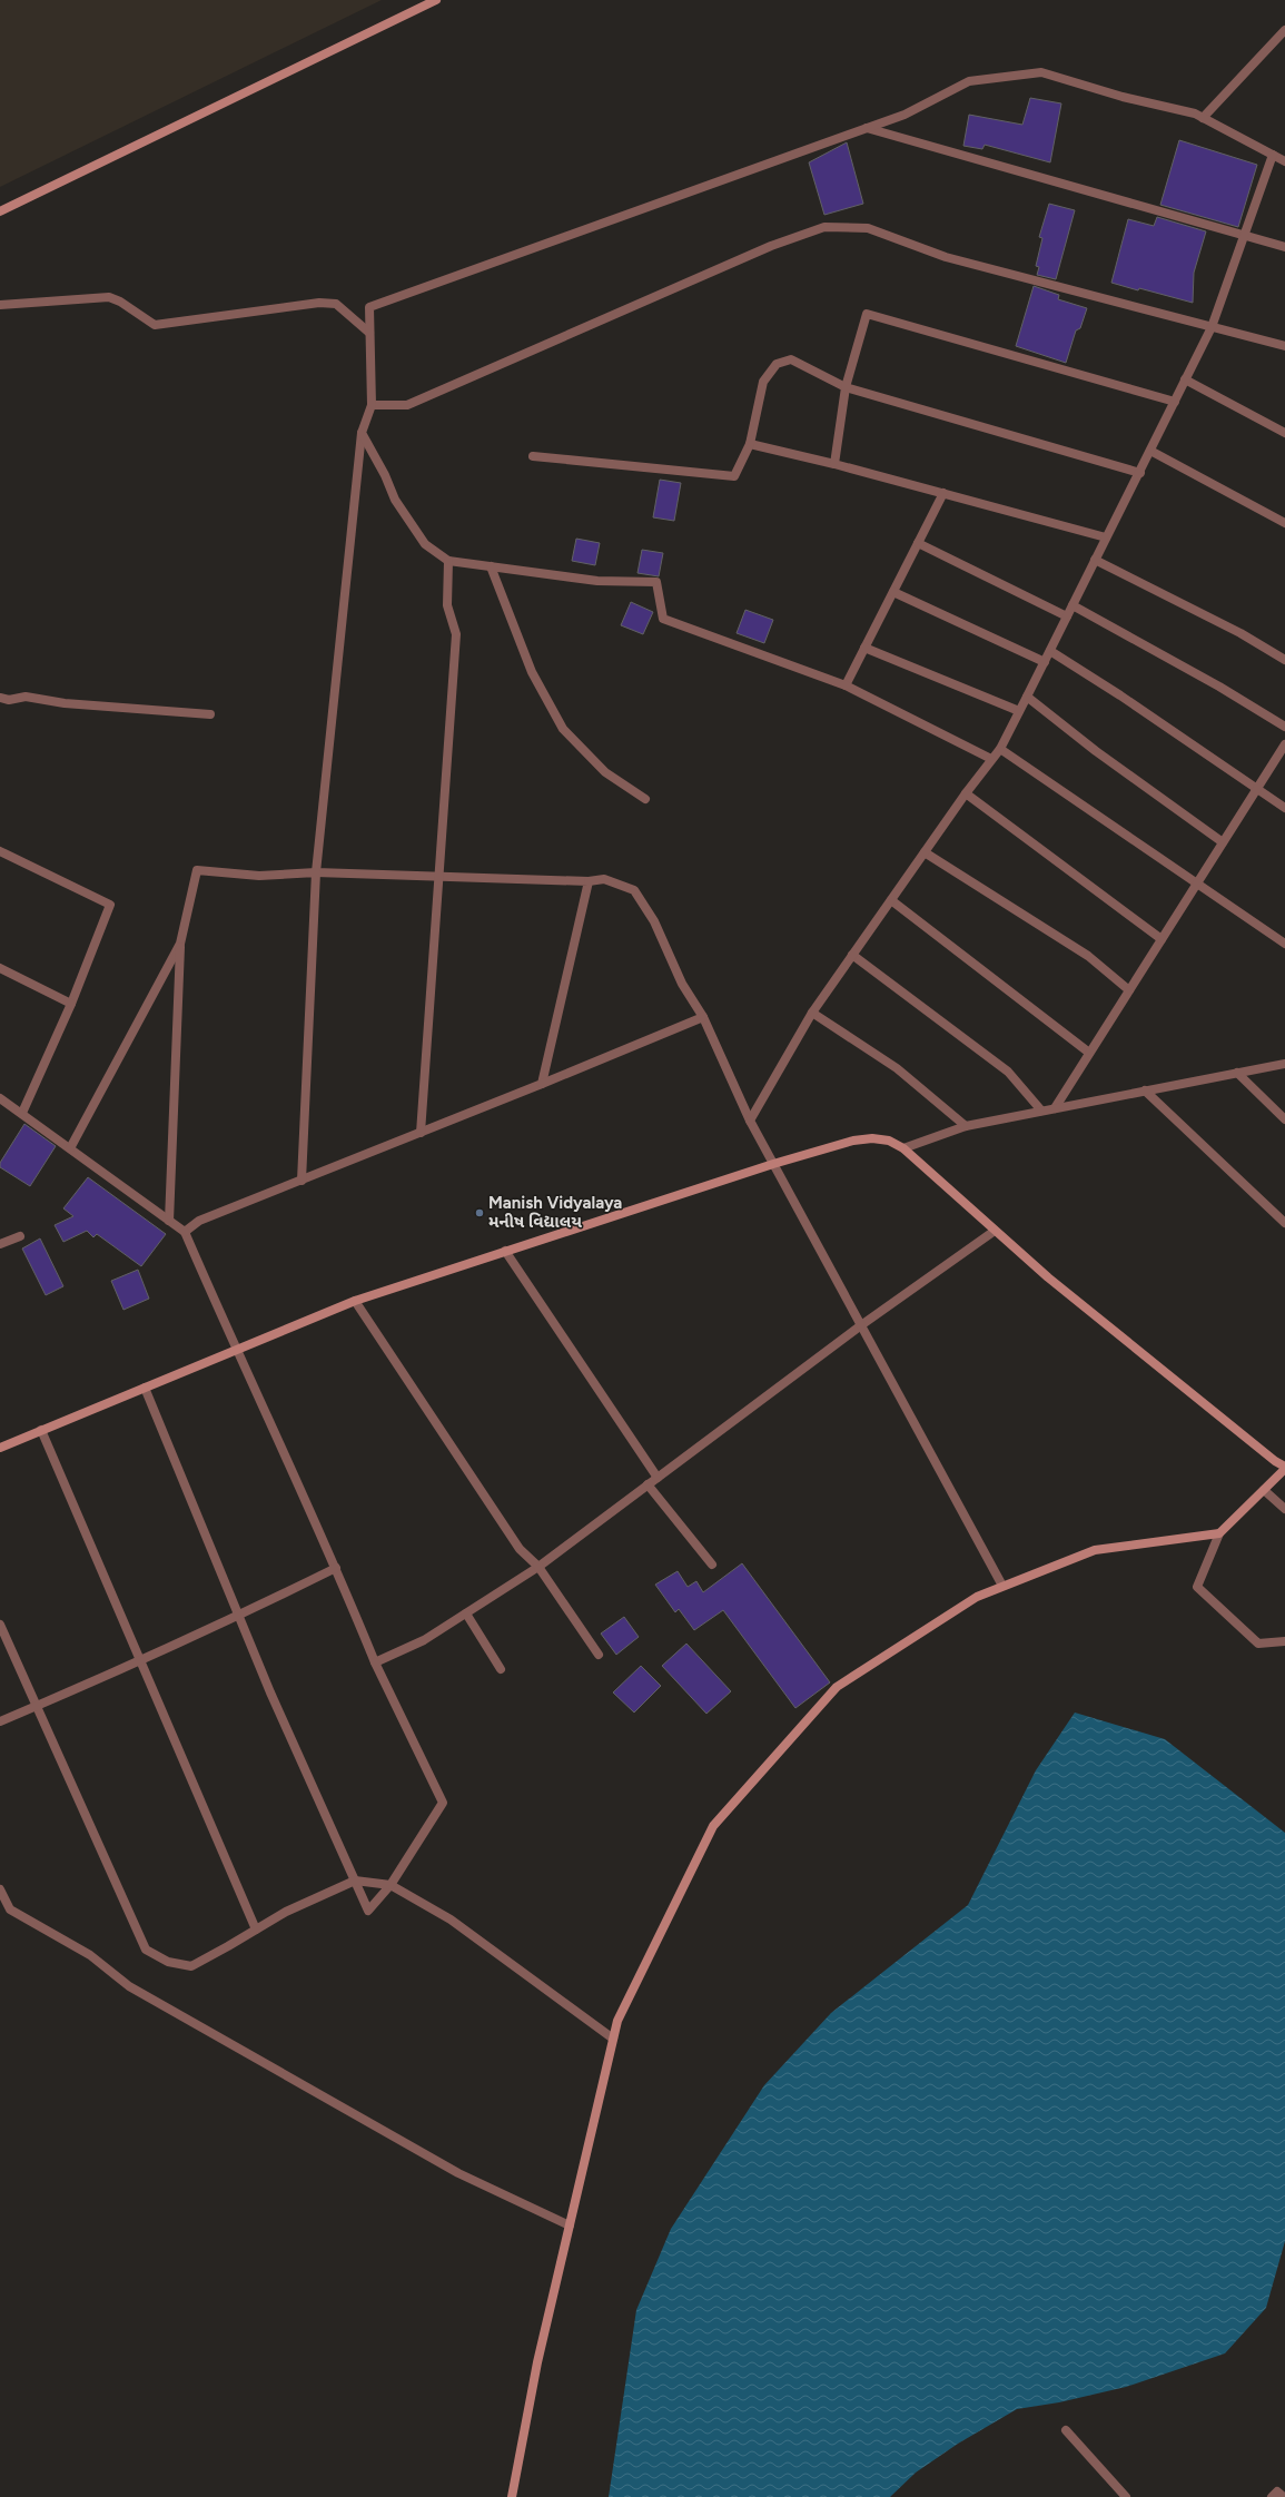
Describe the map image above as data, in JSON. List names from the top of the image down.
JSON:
{
  "places": ["Manish Vidyalaya મનીષ વિદ્યાલય"]
}
